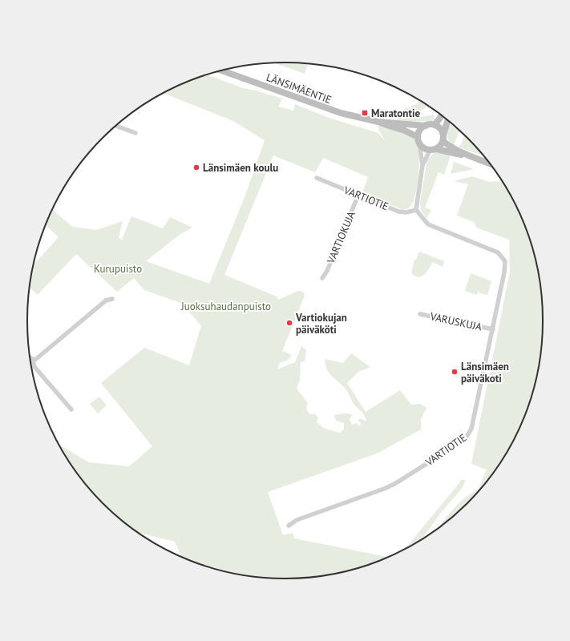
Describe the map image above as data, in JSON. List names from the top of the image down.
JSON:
{
  "streets": {
    "main road": ["LÄNSIMÄENTIE"],
    "street": ["VARTIOTIE", "VARTIOKUJA", "VARUSKUJA"]
  },
  "crossings": [
    ["VARTIOTIE", "VARTIOKUJA"],
    ["VARTIOTIE", "VARUSKUJA"]
  ],
  "parks": ["Kurupuisto", "Juoksuhaudanpuisto"],
  "places": {
    "transit": ["Maratontie"],
    "other": ["Länsimäen koulu", "Vartiokujan päiväköti", "Länsimäen päiväkoti"]
  }
}
